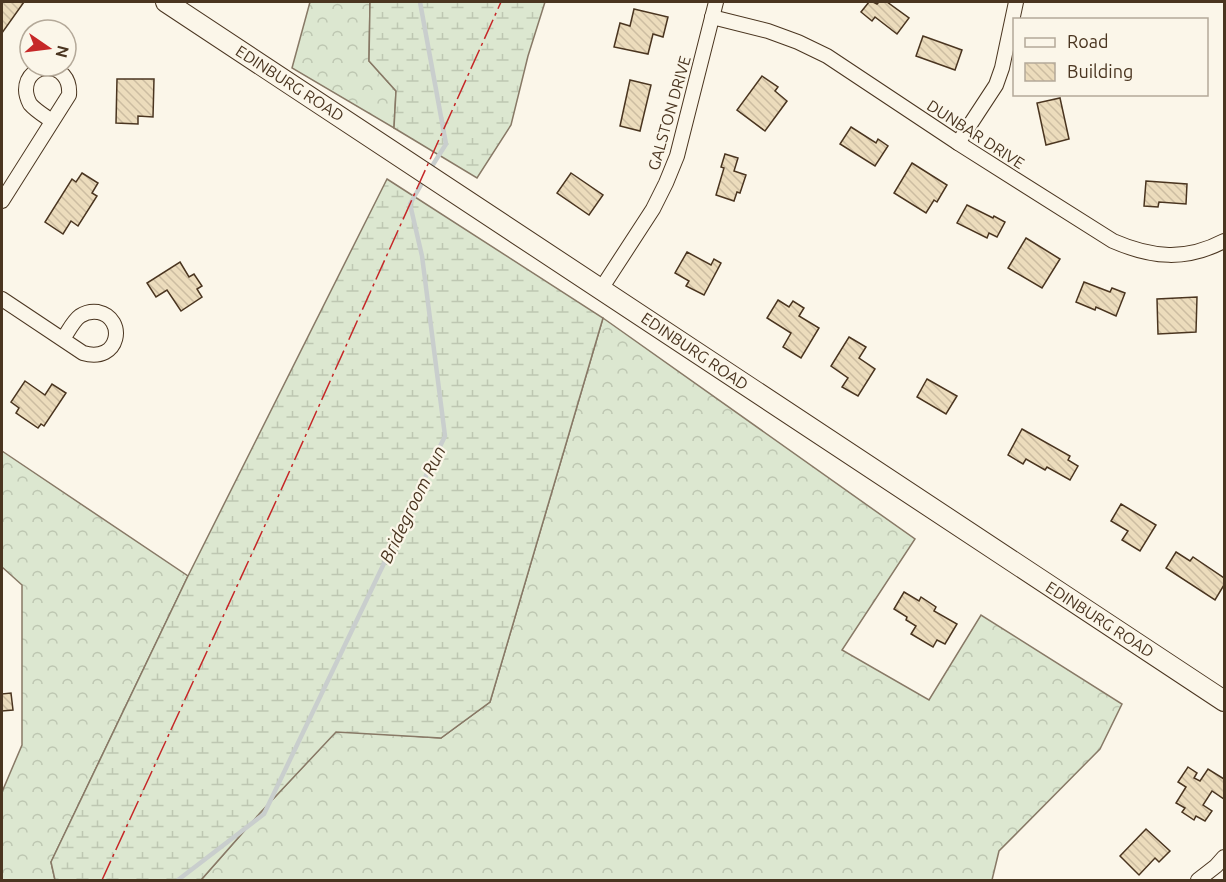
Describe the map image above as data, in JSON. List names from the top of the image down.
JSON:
{
  "streets": {
    "main road": ["EDINBURG ROAD"],
    "street": ["GALSTON DRIVE", "DUNBAR DRIVE"]
  },
  "crossings": [
    ["EDINBURG ROAD", "GALSTON DRIVE"],
    ["GALSTON DRIVE", "DUNBAR DRIVE"]
  ],
  "water": ["Bridegroom Run"],
  "legend": ["Road", "Building"],
  "north": "right"
}
